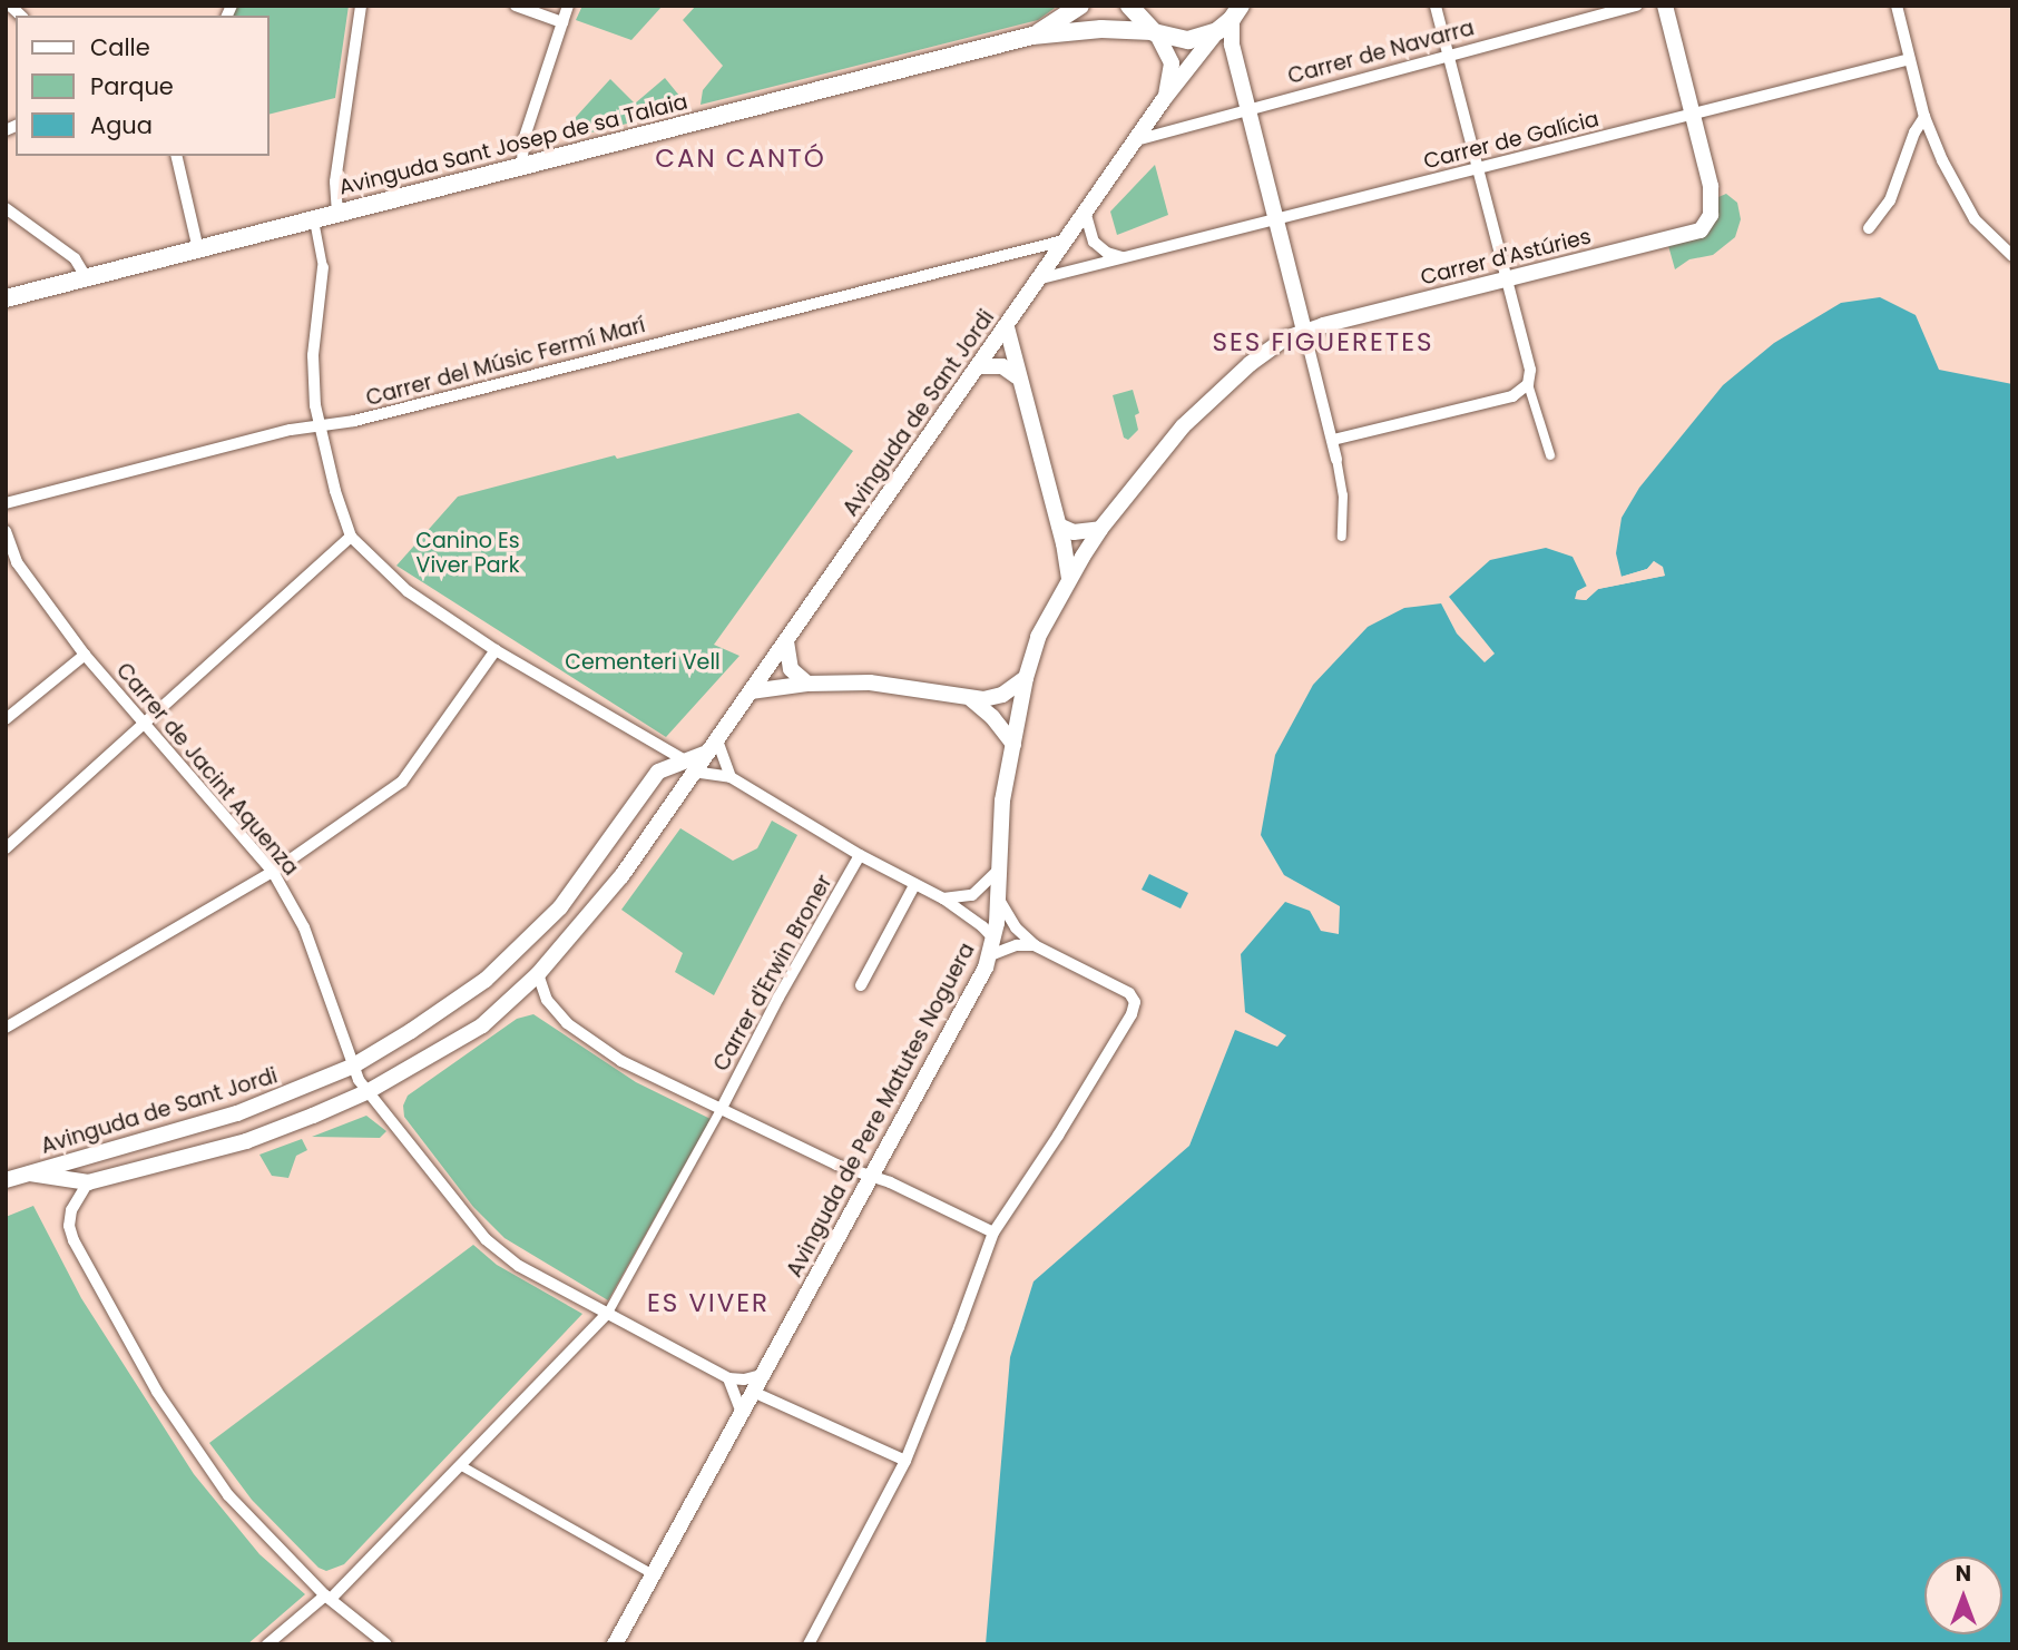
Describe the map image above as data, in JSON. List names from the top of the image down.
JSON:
{
  "streets": {
    "main road": ["Avinguda Sant Josep de sa Talaia"],
    "street": [
      "Carrer de Navarra",
      "Carrer de Galícia",
      "Carrer d'Astúries",
      "Carrer del Músic Fermí Marí",
      "Avinguda de Sant Jordi",
      "Carrer de Jacint Aquenza",
      "Carrer d'Erwin Broner",
      "Avinguda de Pere Matutes Noguera"
    ]
  },
  "crossings": [
    ["Carrer de Navarra", "Avinguda de Sant Jordi"],
    ["Carrer de Galícia", "Carrer d'Astúries"],
    ["Carrer de Galícia", "Avinguda de Sant Jordi"],
    ["Carrer d'Astúries", "Avinguda de Pere Matutes Noguera"],
    ["Carrer del Músic Fermí Marí", "Avinguda de Sant Jordi"],
    ["Avinguda de Sant Jordi", "Carrer de Jacint Aquenza"]
  ],
  "districts": ["CAN CANTÓ", "SES FIGUERETES", "ES VIVER"],
  "parks": ["Canino Es Viver Park", "Cementeri Vell"],
  "legend": ["Calle", "Parque", "Agua"],
  "north": "top"
}
